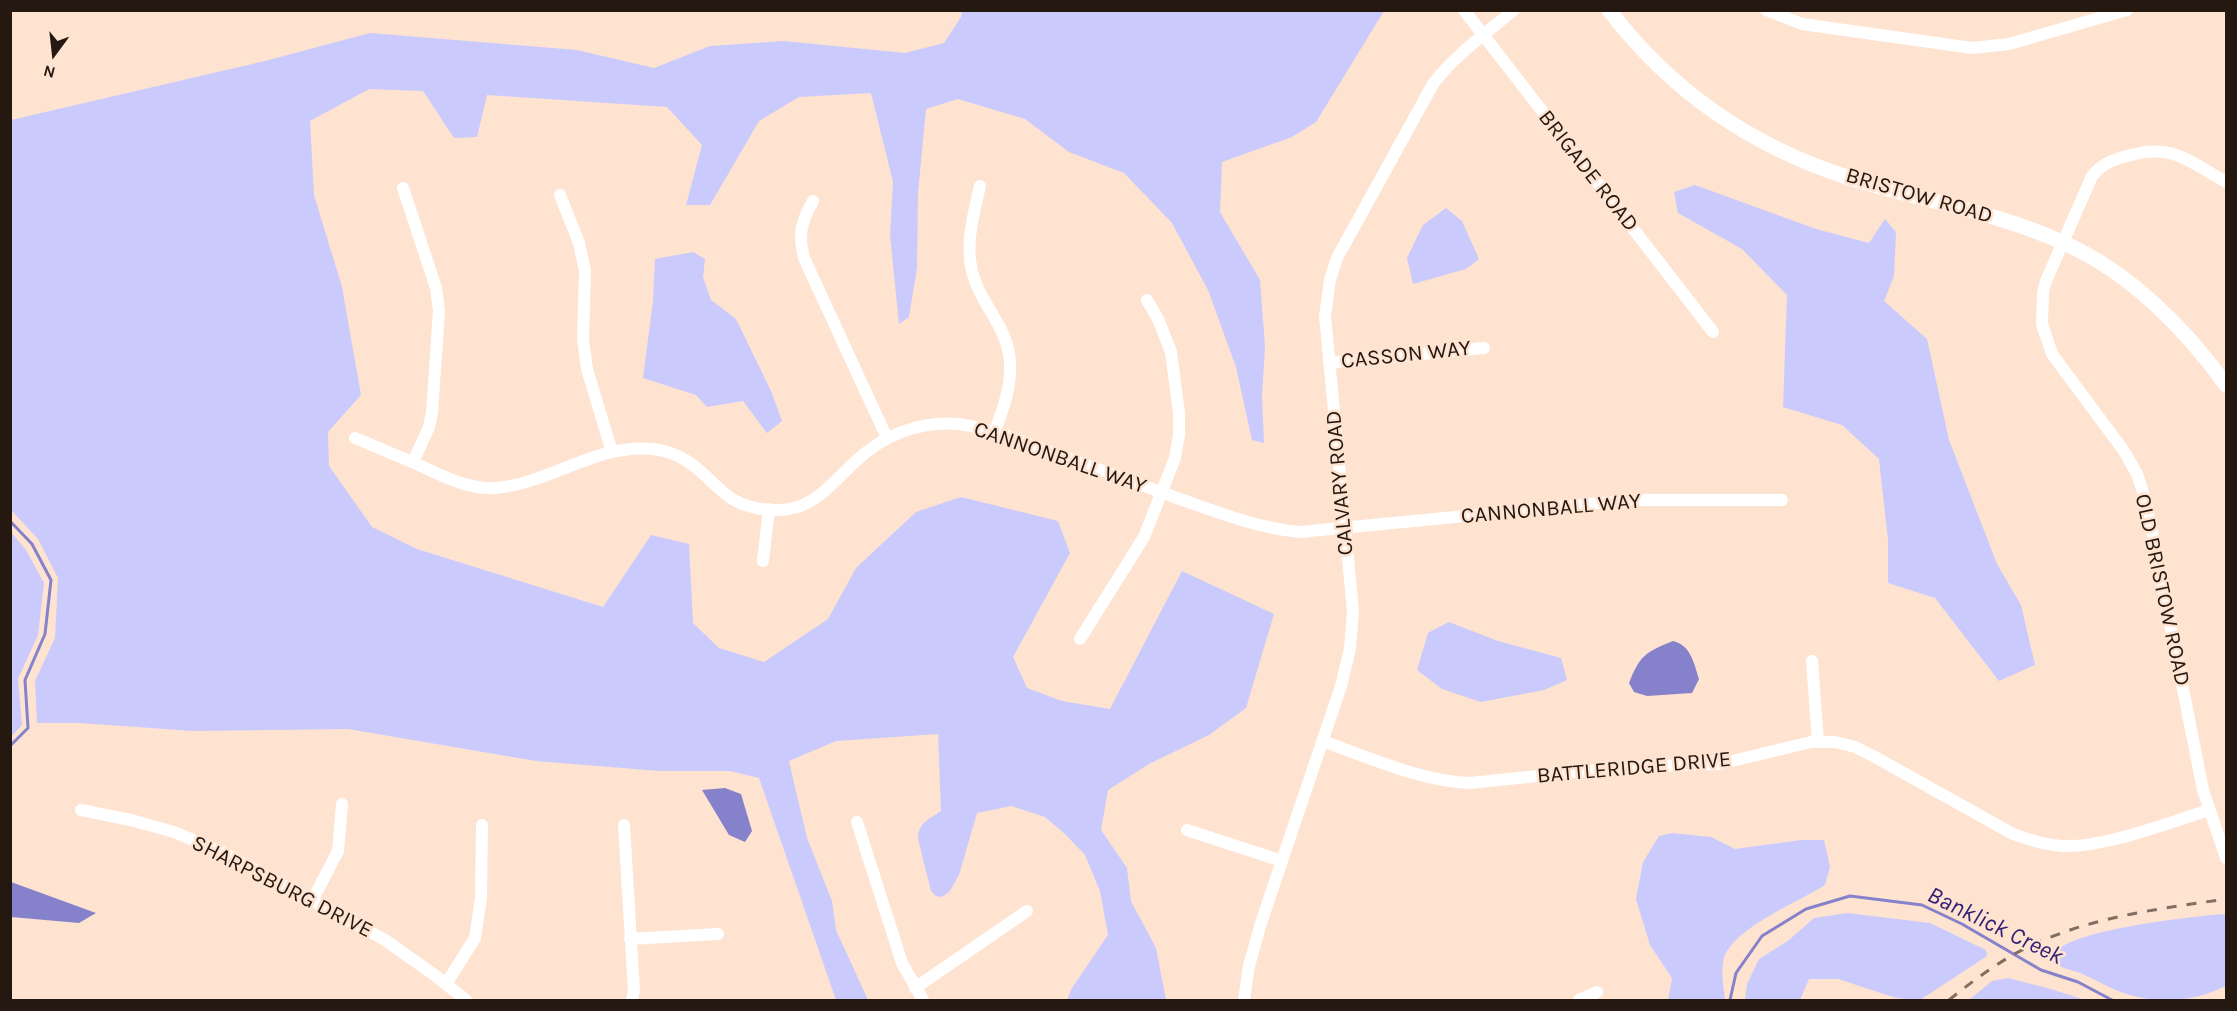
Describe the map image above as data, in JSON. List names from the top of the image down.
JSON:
{
  "streets": {
    "main road": ["BRISTOW ROAD"],
    "street": [
      "BRIGADE ROAD",
      "CASSON WAY",
      "CANNONBALL WAY",
      "CALVARY ROAD",
      "OLD BRISTOW ROAD",
      "BATTLERIDGE DRIVE",
      "SHARPSBURG DRIVE"
    ]
  },
  "crossings": [
    ["BRIGADE ROAD", "CALVARY ROAD"],
    ["BRISTOW ROAD", "OLD BRISTOW ROAD"],
    ["CASSON WAY", "CALVARY ROAD"],
    ["CANNONBALL WAY", "CALVARY ROAD"],
    ["CALVARY ROAD", "BATTLERIDGE DRIVE"],
    ["OLD BRISTOW ROAD", "BATTLERIDGE DRIVE"]
  ],
  "water": ["Banklick Creek"],
  "north": "bottom"
}
